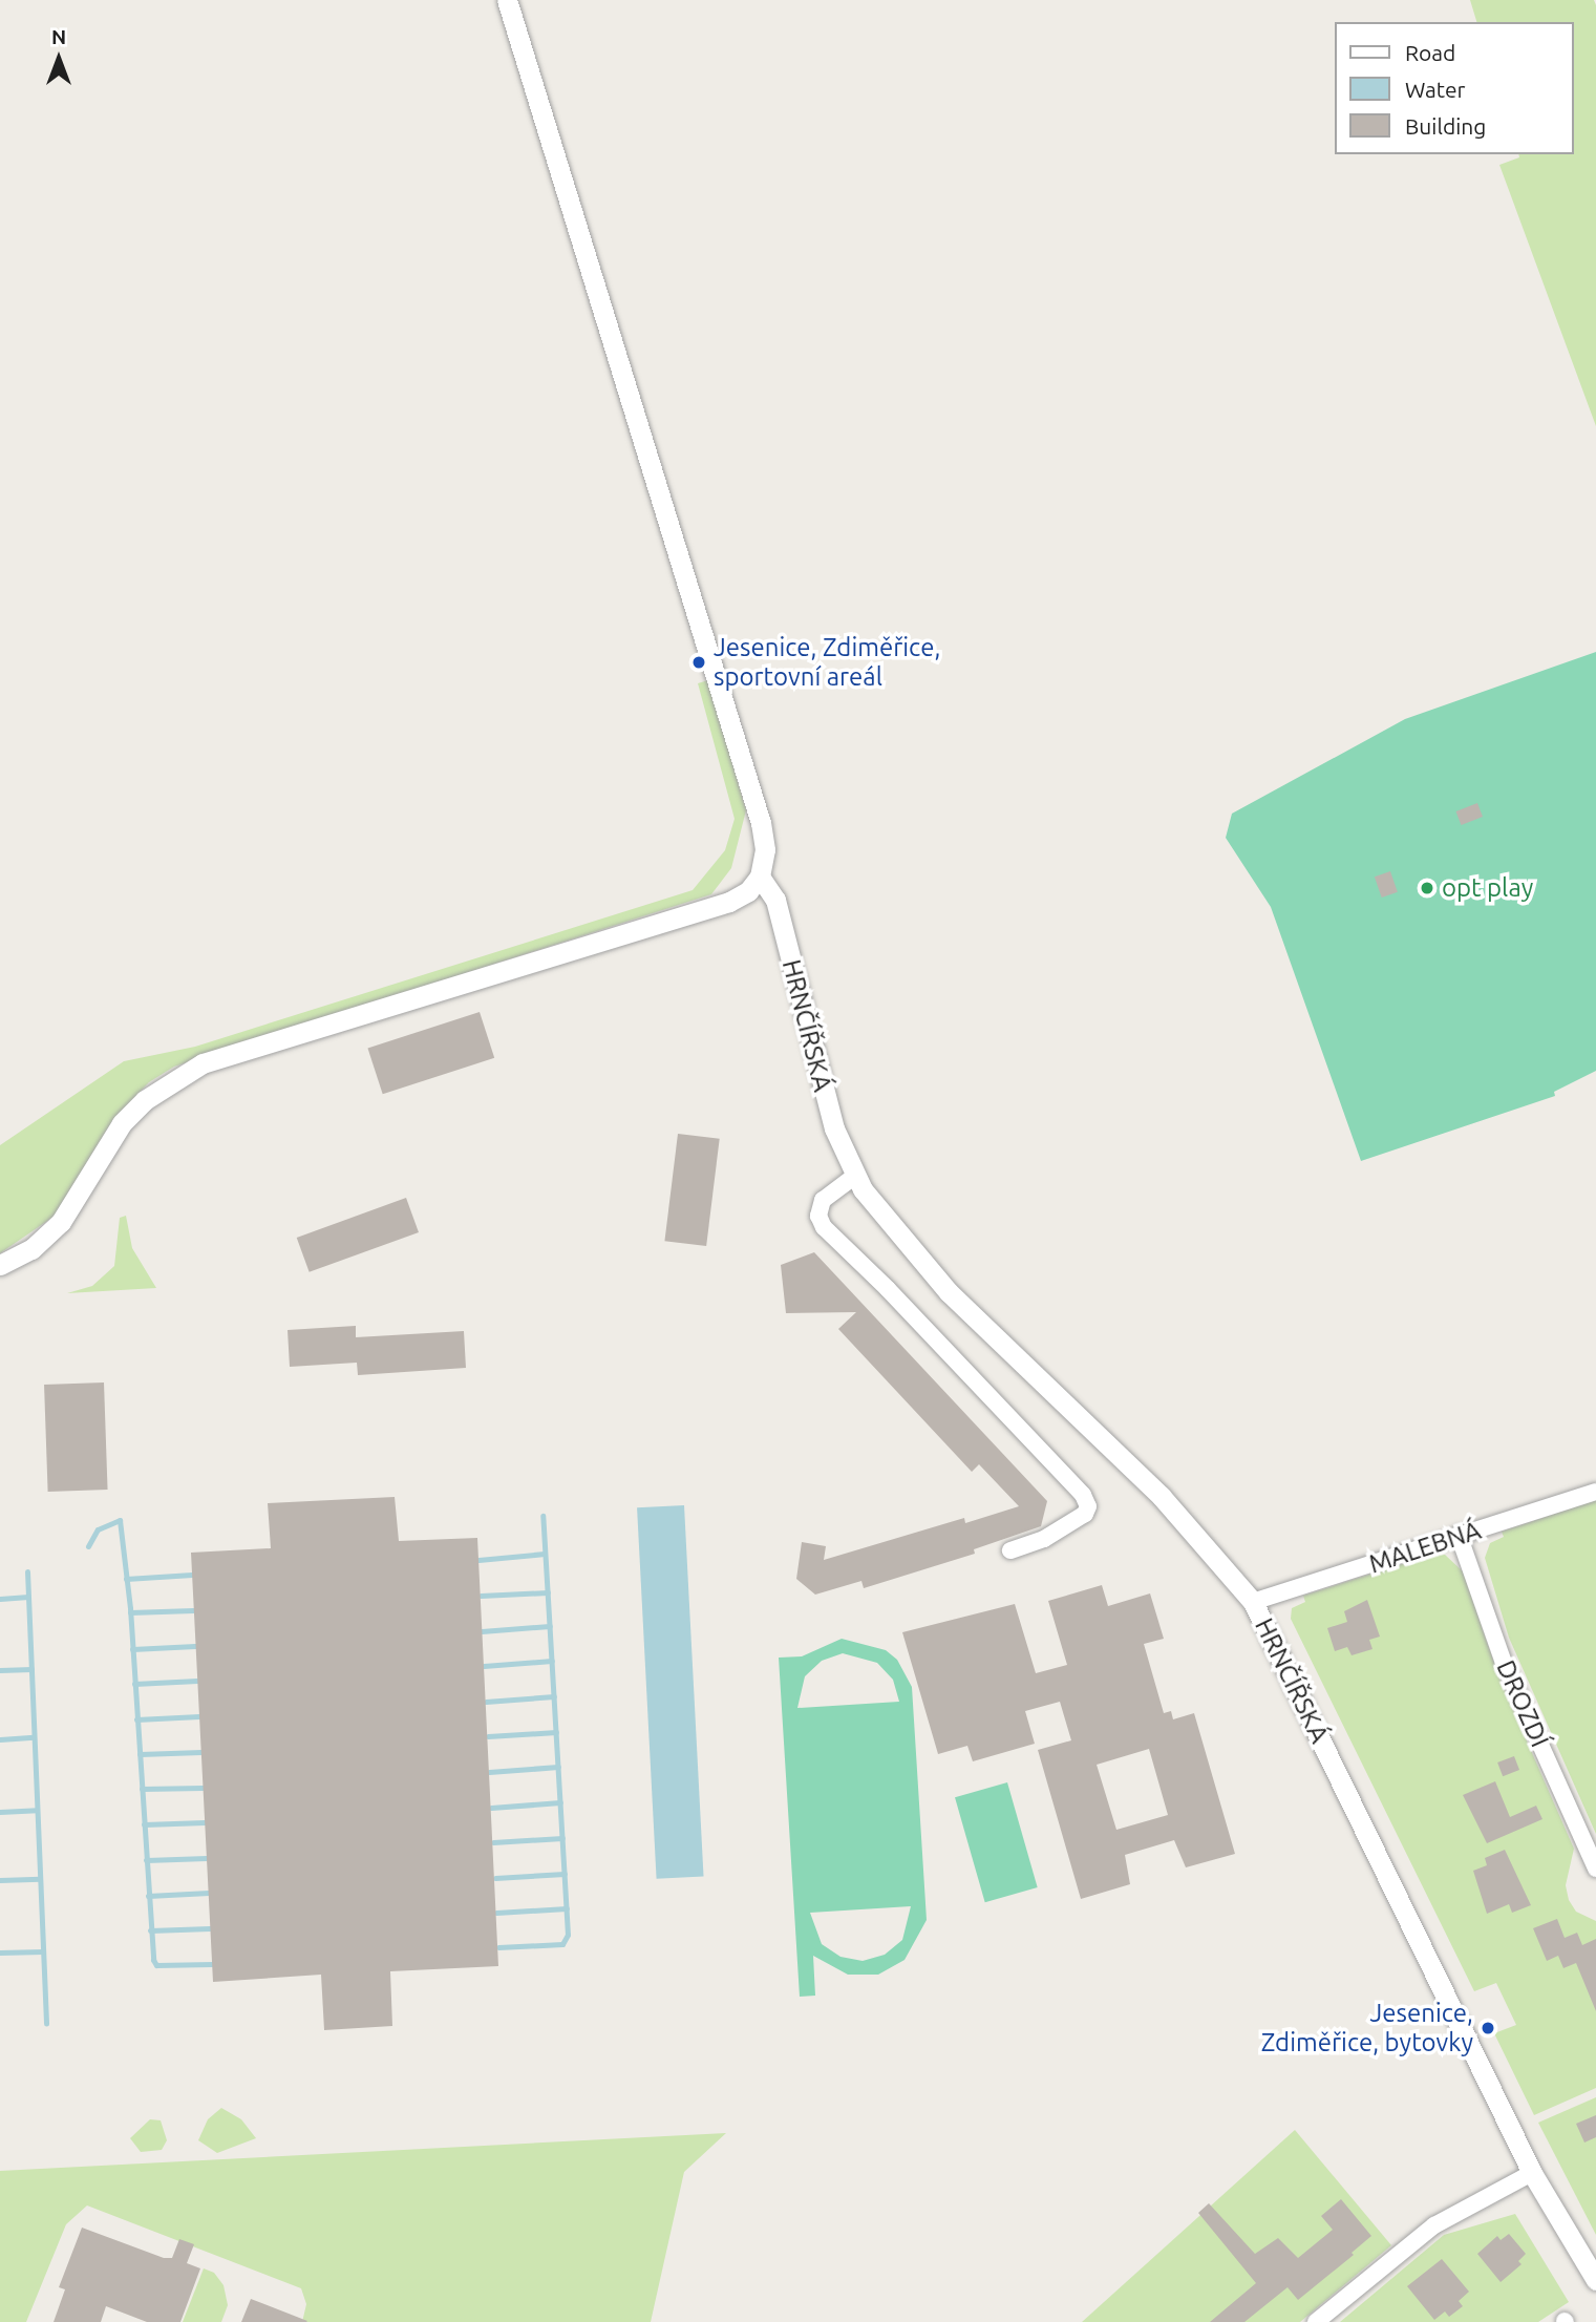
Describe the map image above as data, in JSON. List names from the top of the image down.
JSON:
{
  "streets": {
    "street": ["HRNČÍŘSKÁ", "MALEBNÁ", "DROZDÍ"]
  },
  "crossings": [
    ["HRNČÍŘSKÁ", "MALEBNÁ"],
    ["MALEBNÁ", "DROZDÍ"]
  ],
  "places": ["Jesenice, Zdiměřice, sportovní areál", "opt play", "Jesenice, Zdiměřice, bytovky"],
  "legend": ["Road", "Water", "Building"],
  "north": "top"
}
